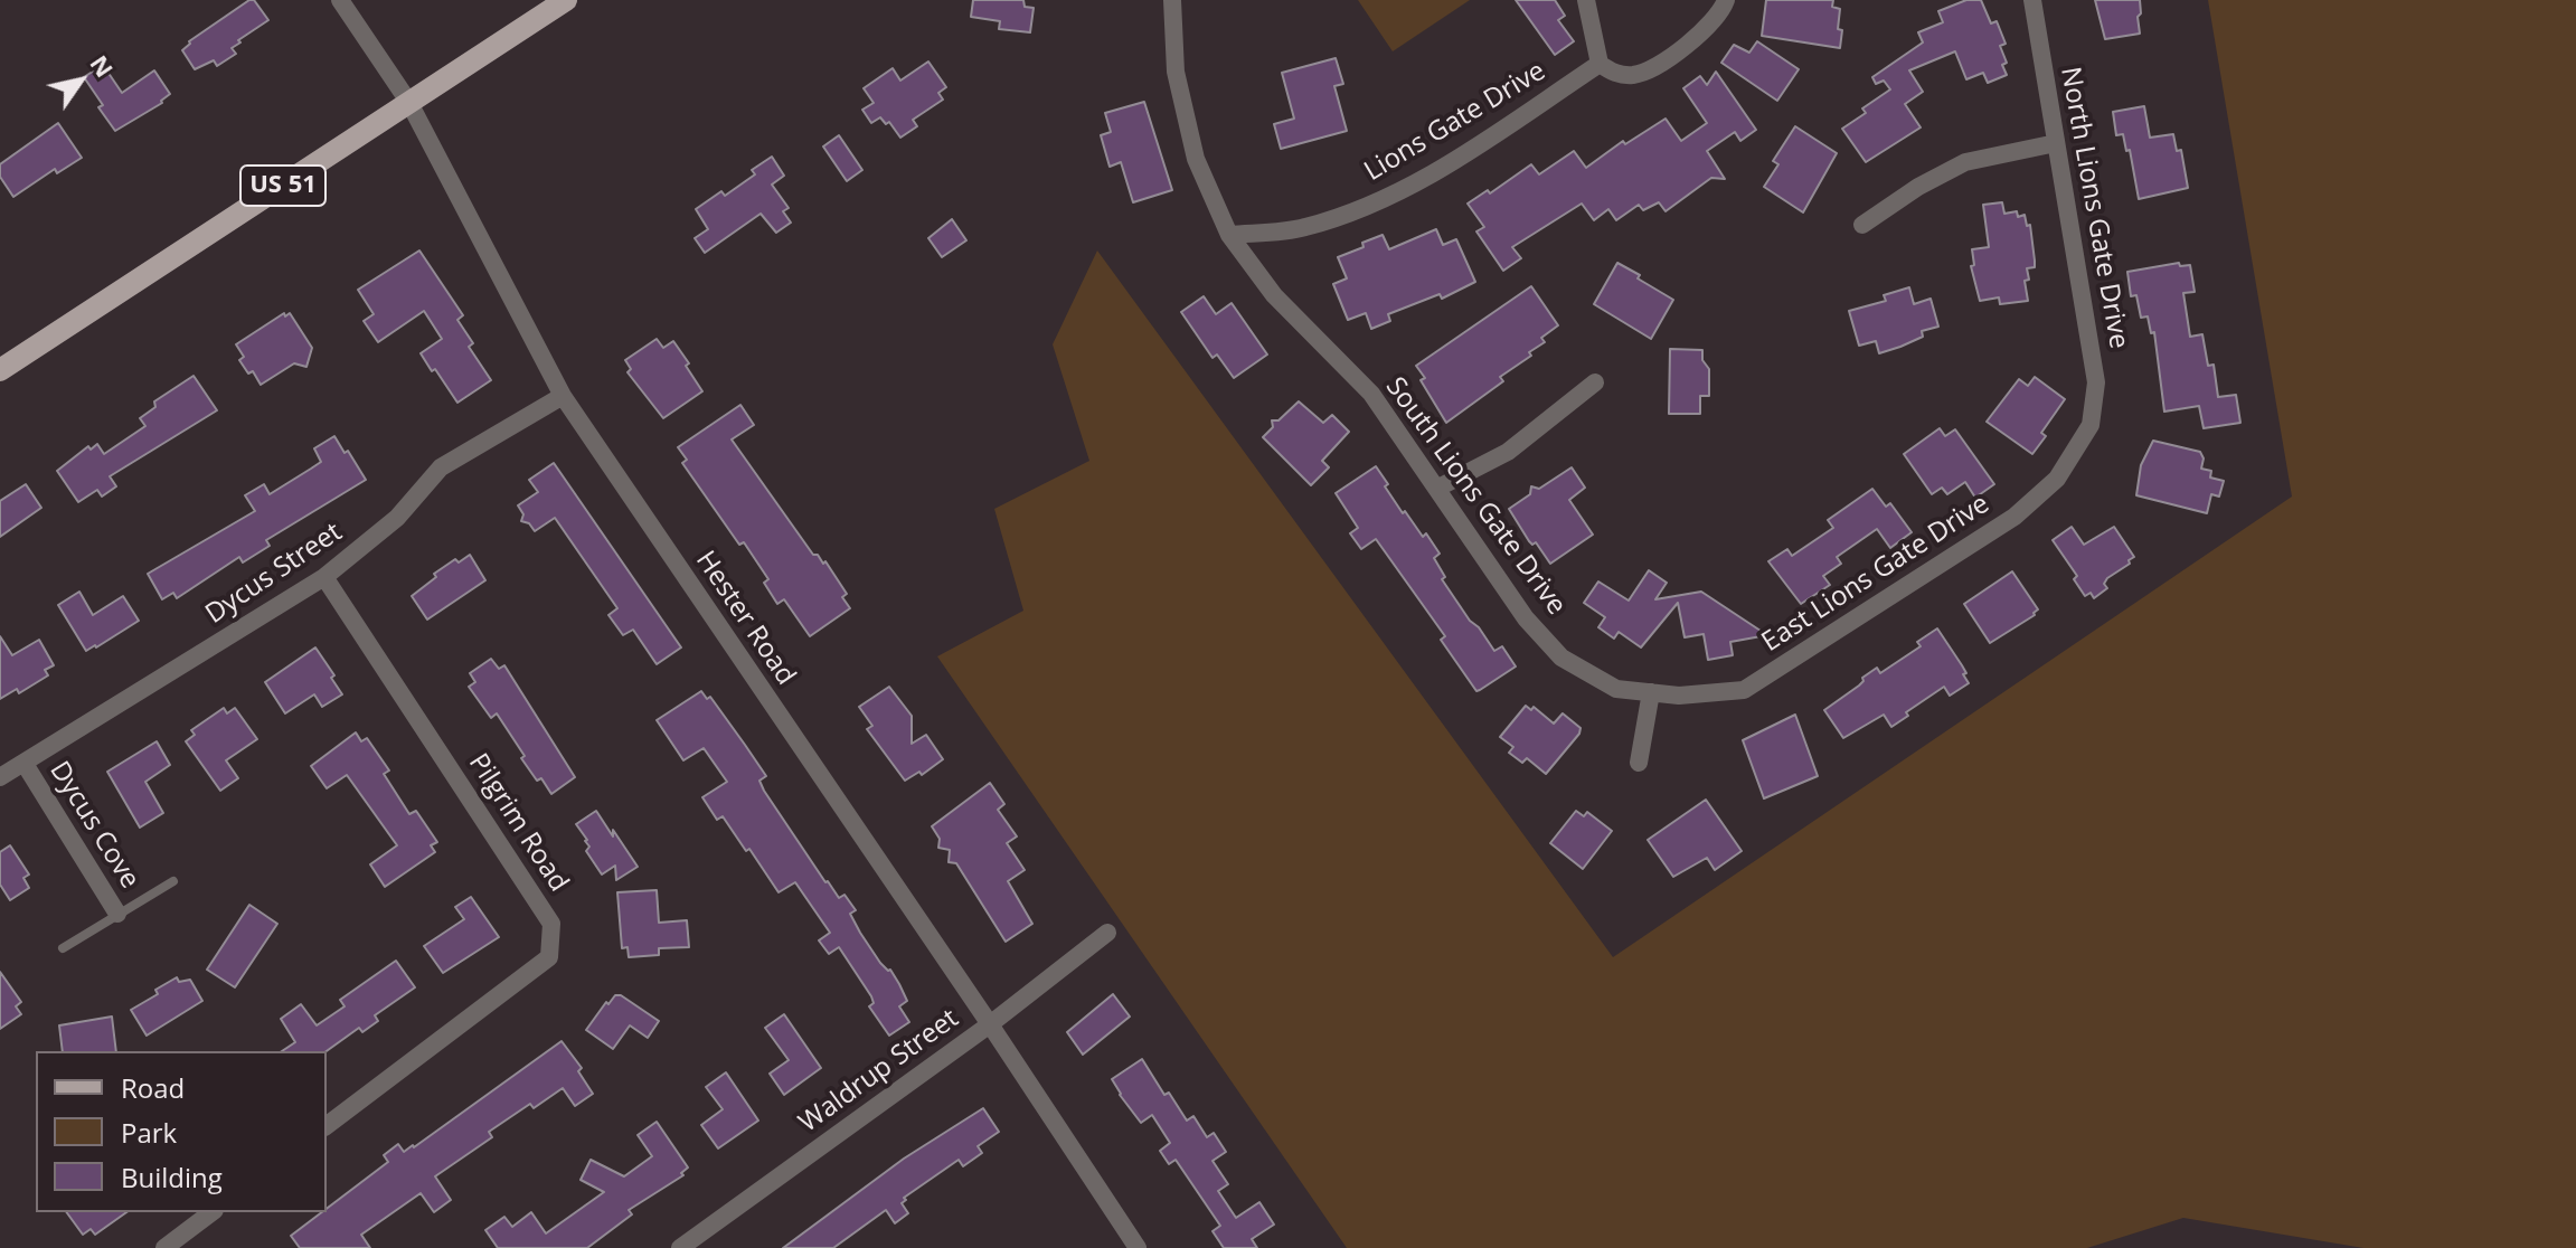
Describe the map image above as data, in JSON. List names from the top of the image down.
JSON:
{
  "streets": {
    "main road": ["US 51"],
    "street": [
      "Lions Gate Drive",
      "North Lions Gate Drive",
      "South Lions Gate Drive",
      "Dycus Street",
      "East Lions Gate Drive",
      "Hester Road",
      "Pilgrim Road",
      "Dycus Cove",
      "Waldrup Street"
    ]
  },
  "crossings": [
    ["Lions Gate Drive", "South Lions Gate Drive"],
    ["US 51", "Hester Road"],
    ["North Lions Gate Drive", "East Lions Gate Drive"],
    ["South Lions Gate Drive", "East Lions Gate Drive"],
    ["Dycus Street", "Hester Road"],
    ["Dycus Street", "Pilgrim Road"],
    ["Dycus Street", "Dycus Cove"],
    ["Hester Road", "Waldrup Street"]
  ],
  "legend": ["Road", "Park", "Building"],
  "north": "top right"
}
